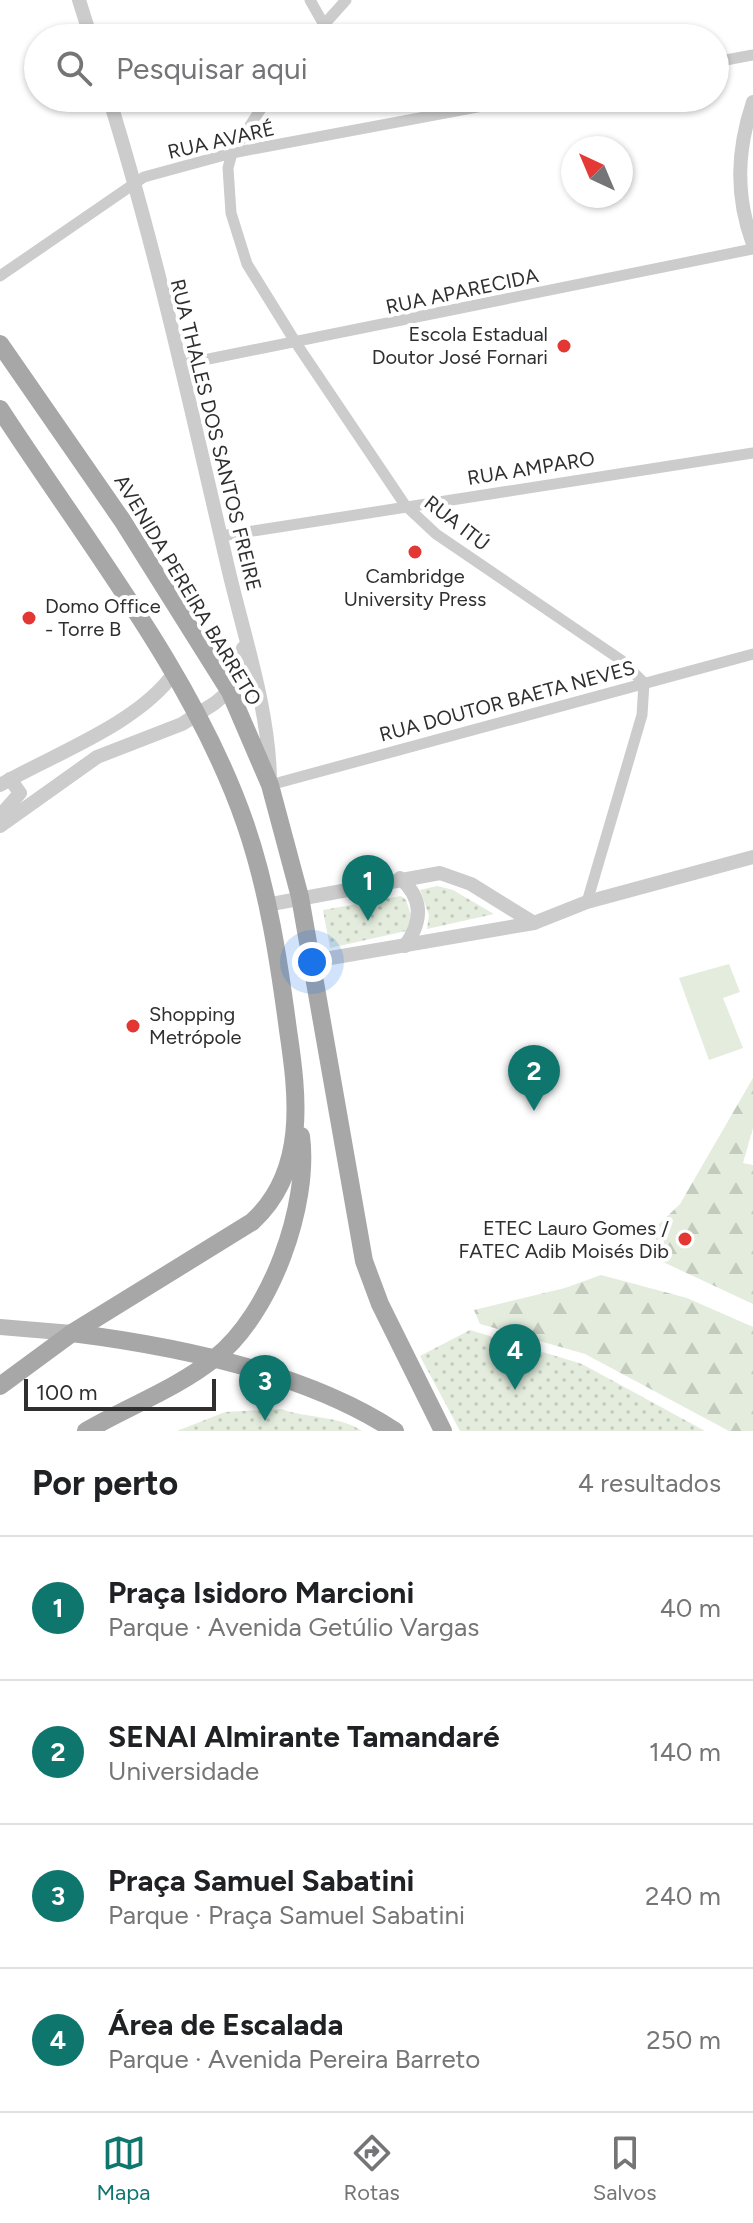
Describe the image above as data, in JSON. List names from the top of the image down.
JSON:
{
  "streets": {
    "main road": ["AVENIDA PEREIRA BARRETO"],
    "street": [
      "RUA AVARÉ",
      "RUA APARECIDA",
      "RUA THALES DOS SANTOS FREIRE",
      "RUA AMPARO",
      "RUA ITÚ",
      "RUA DOUTOR BAETA NEVES"
    ]
  },
  "crossings": [
    ["RUA AVARÉ", "RUA THALES DOS SANTOS FREIRE"],
    ["RUA AVARÉ", "RUA ITÚ"],
    ["RUA APARECIDA", "RUA THALES DOS SANTOS FREIRE"],
    ["RUA APARECIDA", "RUA ITÚ"],
    ["RUA THALES DOS SANTOS FREIRE", "RUA AMPARO"],
    ["RUA THALES DOS SANTOS FREIRE", "AVENIDA PEREIRA BARRETO"],
    ["RUA THALES DOS SANTOS FREIRE", "RUA DOUTOR BAETA NEVES"],
    ["RUA AMPARO", "RUA ITÚ"],
    ["RUA ITÚ", "RUA DOUTOR BAETA NEVES"],
    ["AVENIDA PEREIRA BARRETO", "RUA DOUTOR BAETA NEVES"]
  ],
  "places": [
    "Escola Estadual Doutor José Fornari",
    "Cambridge University Press",
    "Domo Office - Torre B",
    "Shopping Metrópole",
    "ETEC Lauro Gomes / FATEC Adib Moisés Dib"
  ],
  "scale_bar": "100 m",
  "north": "top left",
  "page": {
    "search": "Pesquisar aqui",
    "pins": [
      "1",
      "2",
      "4",
      "3"
    ],
    "scale": "100 m",
    "heading": ["Por perto", "4 resultados"],
    "list": [
      {
        "mark": "1",
        "name": "Praça Isidoro Marcioni",
        "note": "Parque · Avenida Getúlio Vargas",
        "value": "40 m"
      },
      {
        "mark": "2",
        "name": "SENAI Almirante Tamandaré",
        "note": "Universidade",
        "value": "140 m"
      },
      {
        "mark": "3",
        "name": "Praça Samuel Sabatini",
        "note": "Parque · Praça Samuel Sabatini",
        "value": "240 m"
      },
      {
        "mark": "4",
        "name": "Área de Escalada",
        "note": "Parque · Avenida Pereira Barreto",
        "value": "250 m"
      }
    ],
    "nav": ["Mapa", "Rotas", "Salvos"]
  }
}
